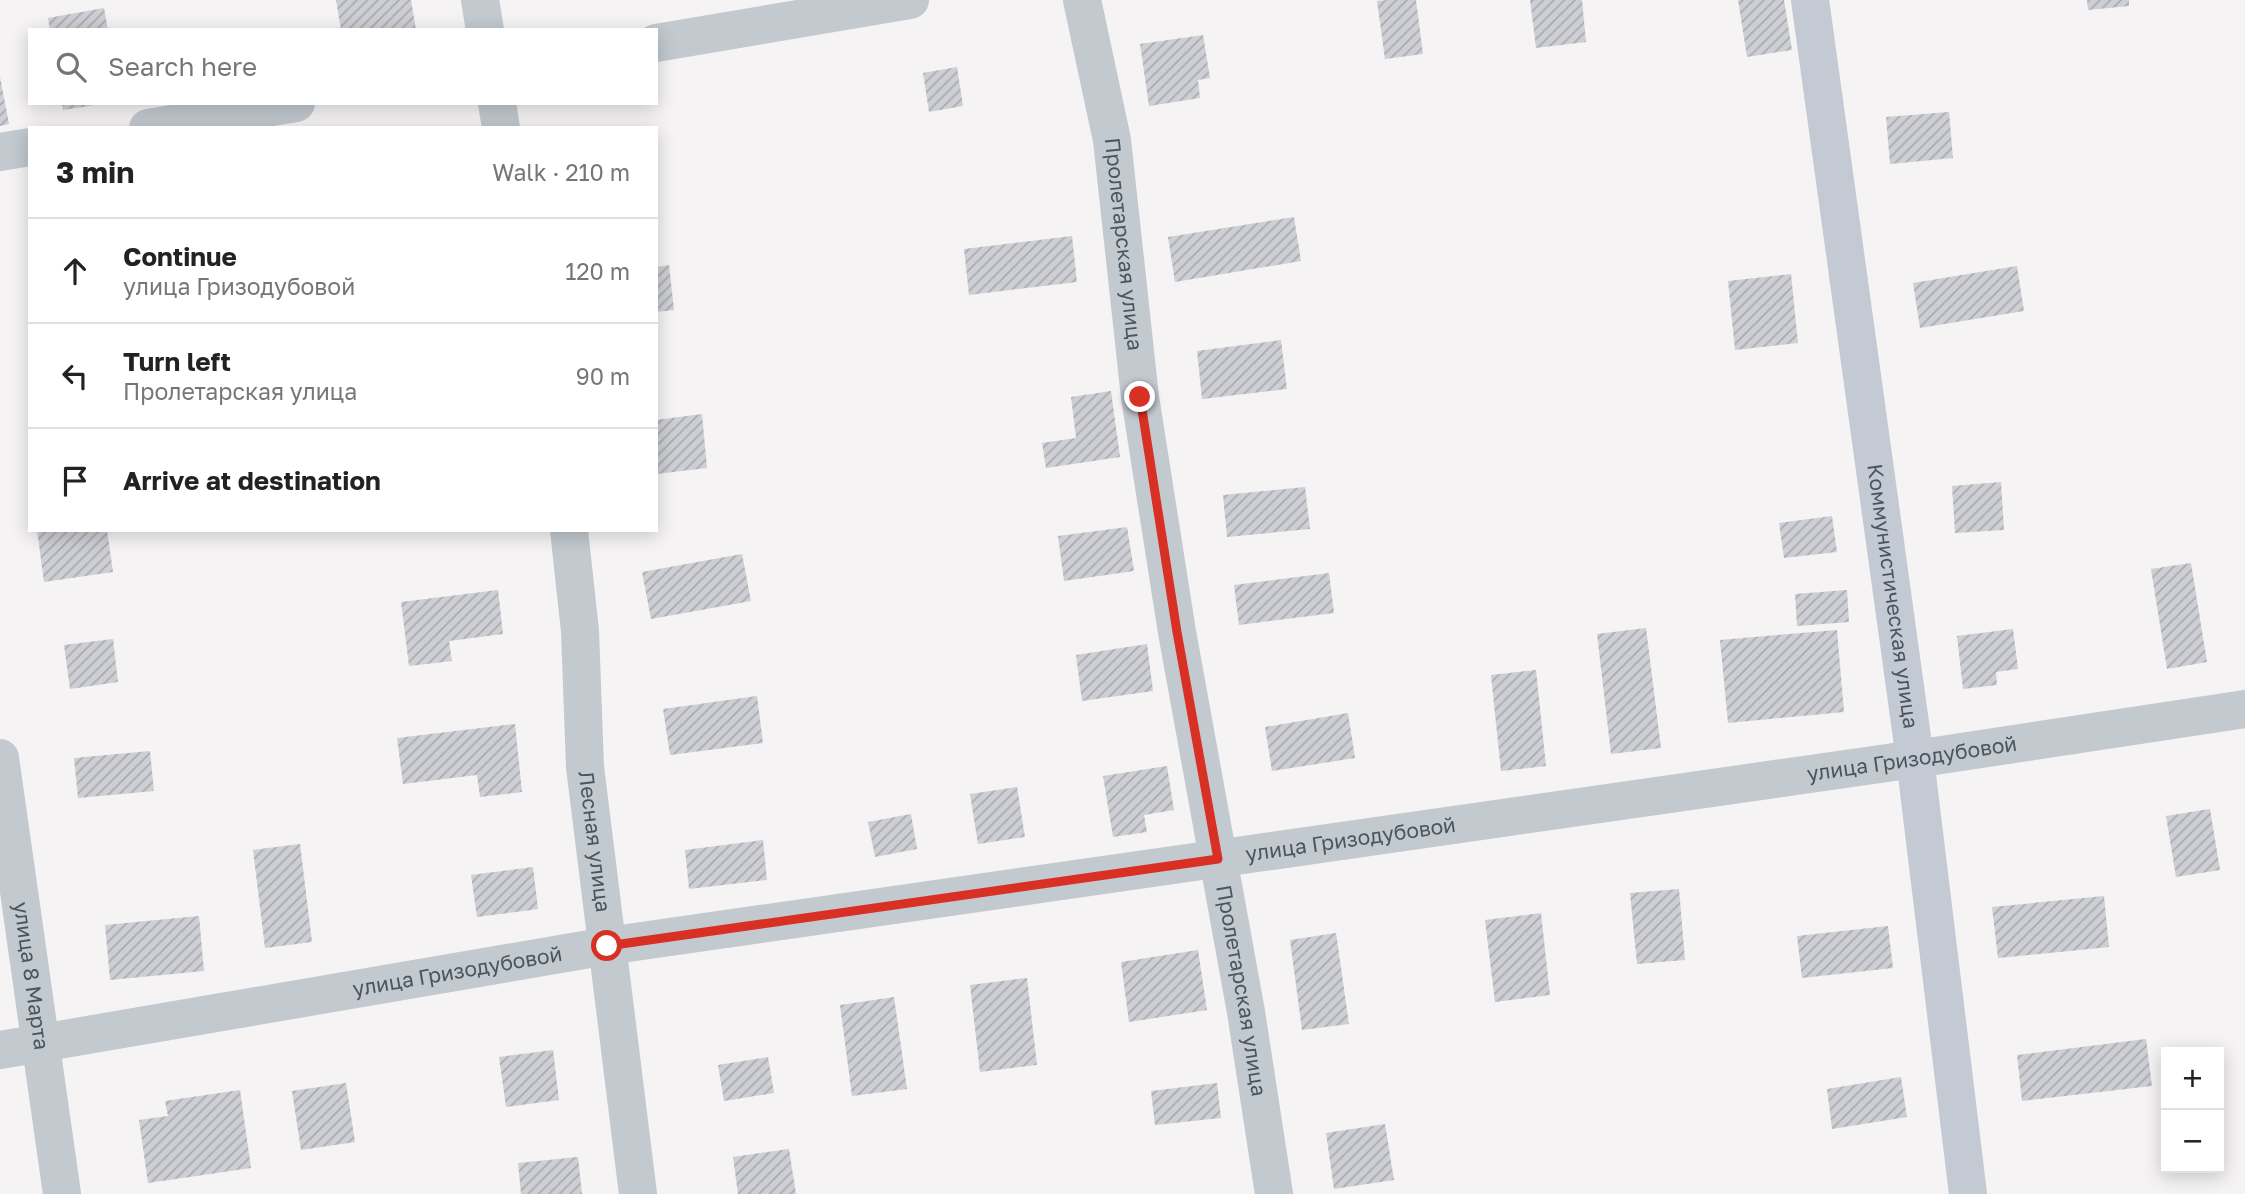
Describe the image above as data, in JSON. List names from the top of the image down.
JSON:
{
  "streets": {
    "street": [
      "Пролетарская улица",
      "Коммунистическая улица",
      "улица Гризодубовой",
      "Лесная улица",
      "улица 8 Марта"
    ]
  },
  "crossings": [
    ["Пролетарская улица", "улица Гризодубовой"],
    ["Коммунистическая улица", "улица Гризодубовой"],
    ["улица Гризодубовой", "Лесная улица"],
    ["улица Гризодубовой", "улица 8 Марта"]
  ],
  "page": {
    "search": "Search here",
    "heading": ["3 min", "Walk · 210 m"],
    "list": [
      ["Continue", "улица Гризодубовой", "120 m"],
      ["Turn left", "Пролетарская улица", "90 m"],
      "Arrive at destination"
    ],
    "map_buttons": ["+", "−"]
  }
}
